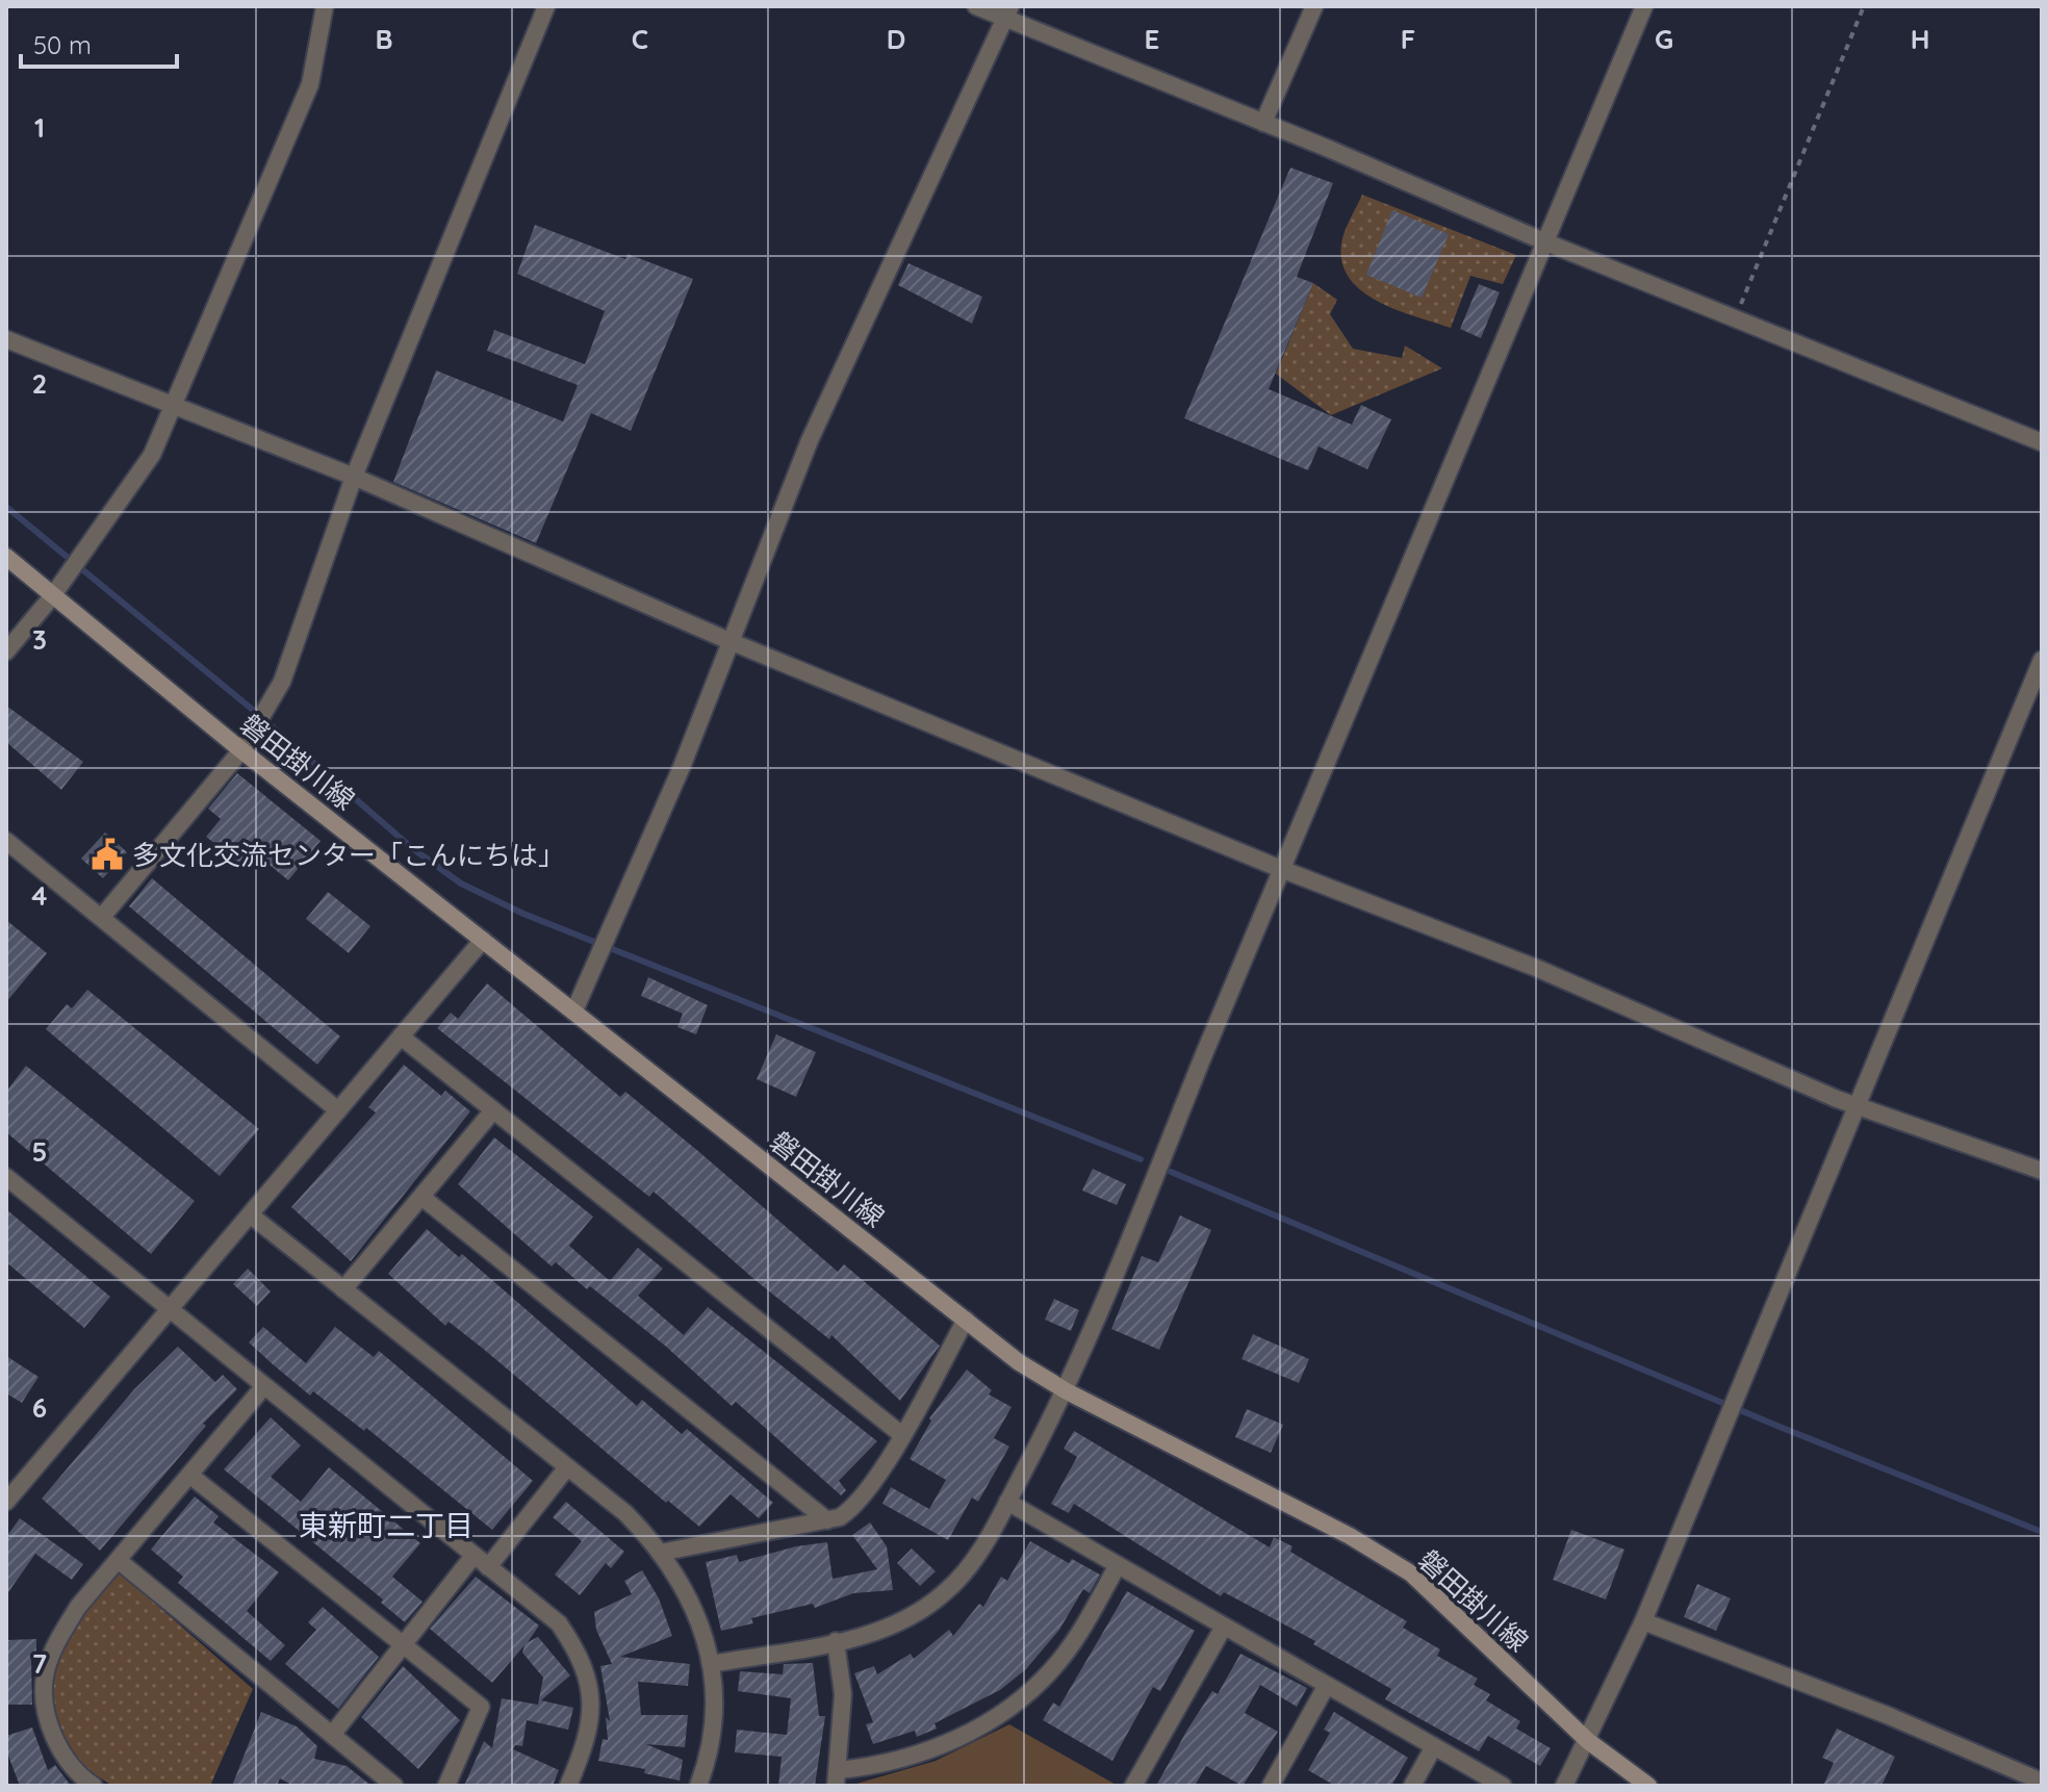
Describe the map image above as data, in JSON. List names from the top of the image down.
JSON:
{
  "streets": {
    "main road": ["磐田掛川線"]
  },
  "districts": ["東新町二丁目"],
  "places": {
    "public building": ["多文化交流センター「こんにちは」"]
  },
  "scale_bar": "50 m",
  "grid": {
    "columns": [
      "B",
      "C",
      "D",
      "E",
      "F",
      "G",
      "H"
    ],
    "rows": [
      "1",
      "2",
      "3",
      "4",
      "5",
      "6",
      "7"
    ]
  }
}
